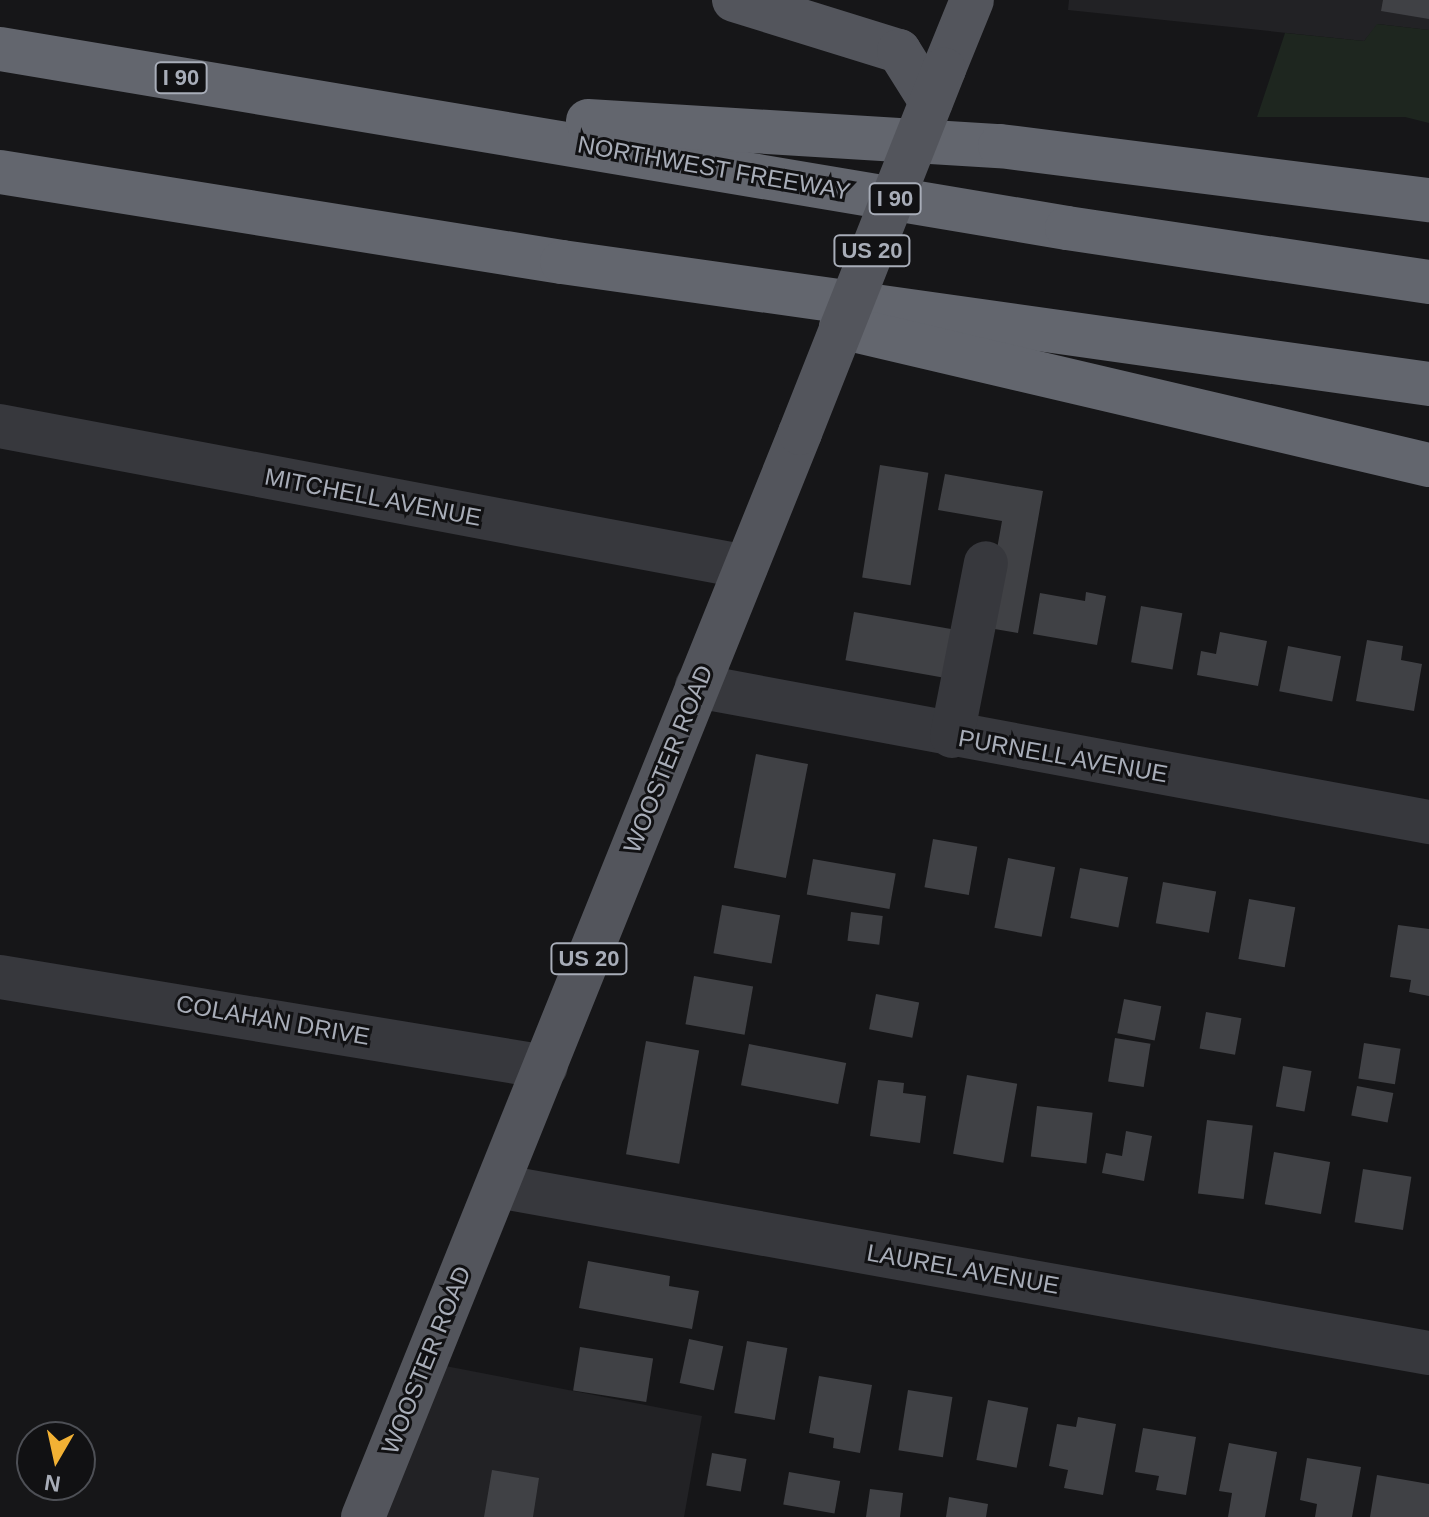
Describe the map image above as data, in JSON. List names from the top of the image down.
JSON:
{
  "streets": {
    "highway": ["I 90", "NORTHWEST FREEWAY"],
    "main road": ["US 20", "WOOSTER ROAD"],
    "street": [
      "MITCHELL AVENUE",
      "PURNELL AVENUE",
      "COLAHAN DRIVE",
      "LAUREL AVENUE"
    ]
  },
  "crossings": [
    ["MITCHELL AVENUE", "WOOSTER ROAD"],
    ["PURNELL AVENUE", "WOOSTER ROAD"],
    ["WOOSTER ROAD", "COLAHAN DRIVE"],
    ["WOOSTER ROAD", "LAUREL AVENUE"]
  ],
  "north": "bottom"
}
